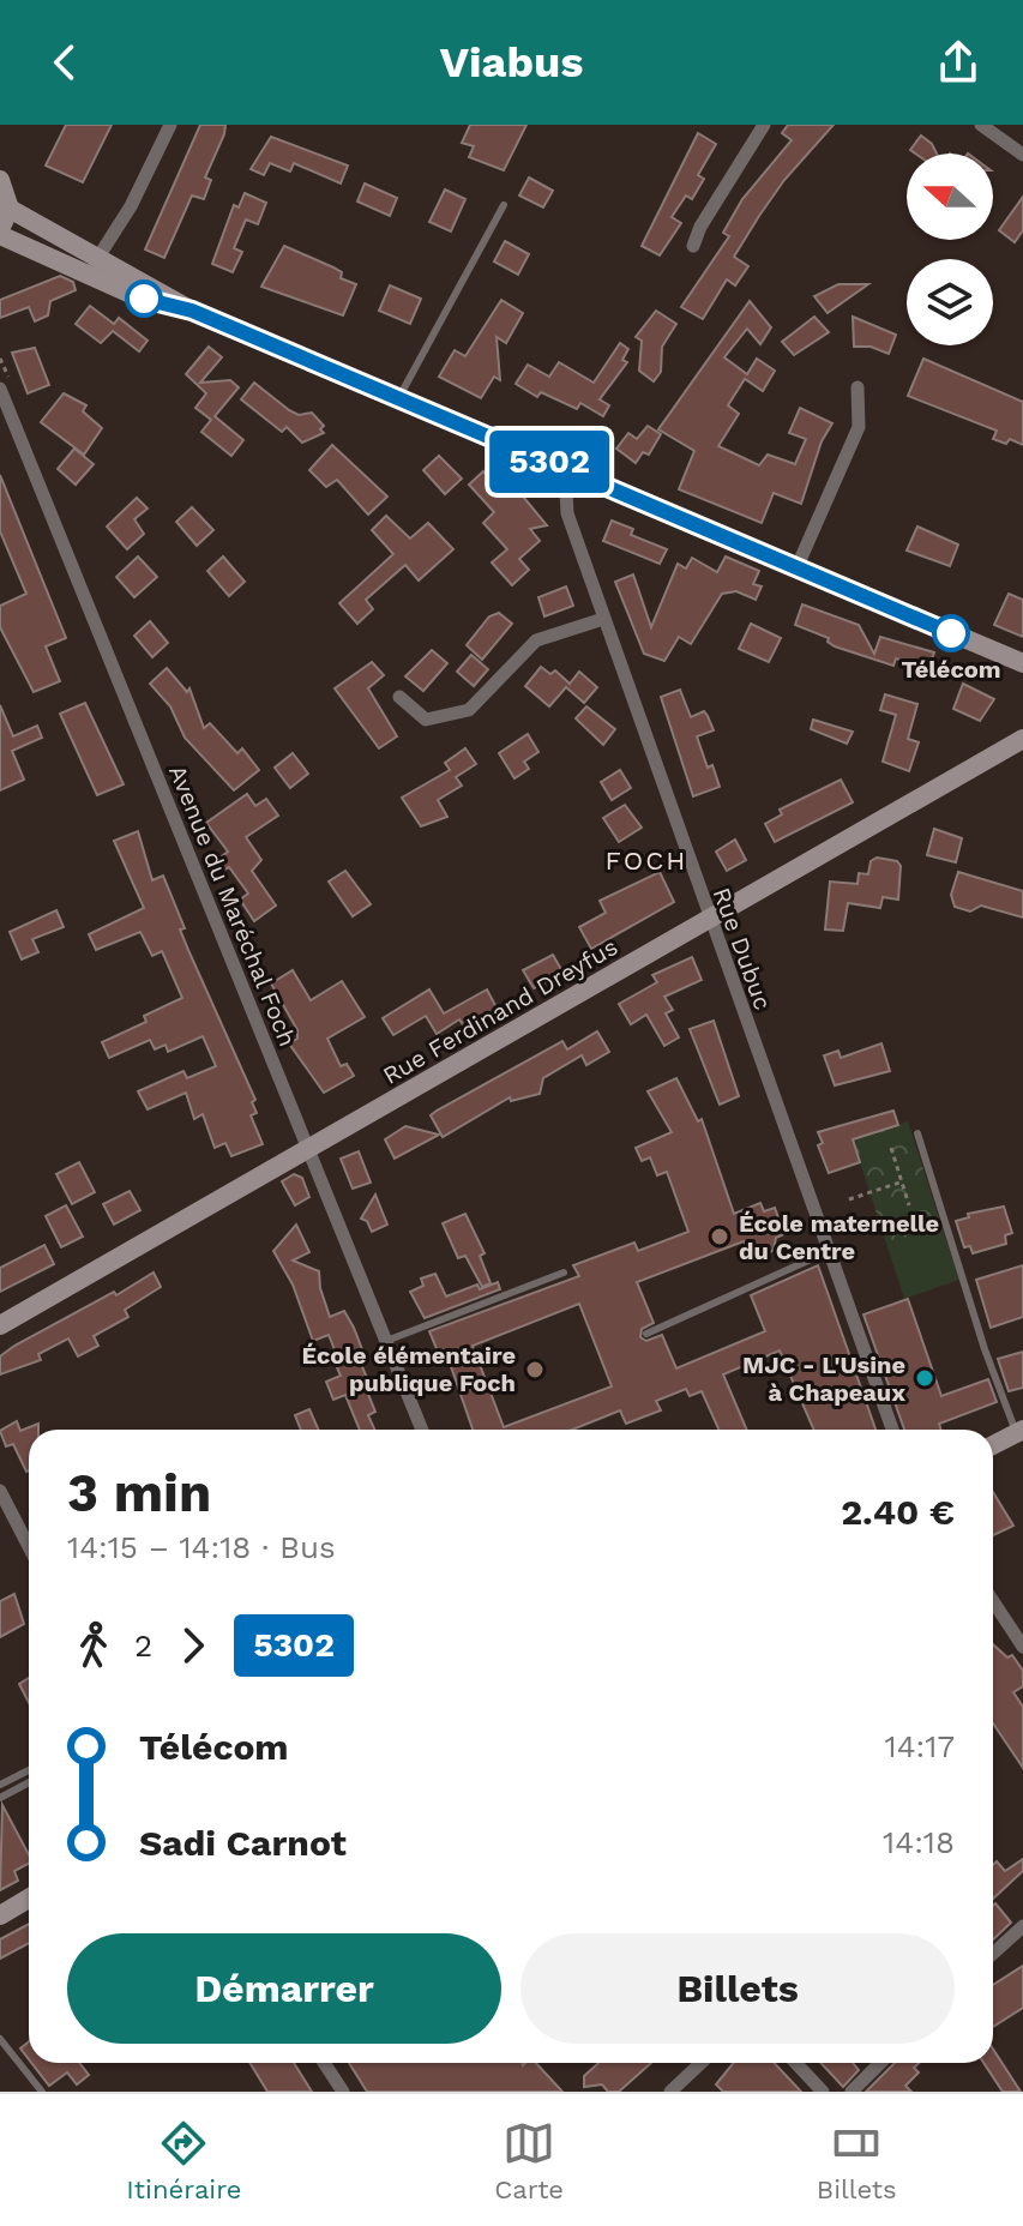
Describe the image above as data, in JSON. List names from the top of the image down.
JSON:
{
  "streets": {
    "main road": ["Rue Ferdinand Dreyfus"],
    "street": ["Avenue du Maréchal Foch", "Rue Dubuc"]
  },
  "crossings": [
    ["Avenue du Maréchal Foch", "Rue Ferdinand Dreyfus"],
    ["Rue Dubuc", "Rue Ferdinand Dreyfus"]
  ],
  "districts": ["FOCH"],
  "places": [
    "Télécom",
    "École maternelle du Centre",
    "École élémentaire publique Foch",
    "MJC - L'Usine à Chapeaux"
  ],
  "lines": ["bus line 5302"],
  "north": "left",
  "page": {
    "header": "Viabus",
    "on_map": "5302",
    "heading": ["3 min", "14:15 – 14:18 · Bus", "2.40 €"],
    "legs": ["2", "5302"],
    "list": [
      {
        "name": "Télécom",
        "value": "14:17"
      },
      {
        "name": "Sadi Carnot",
        "value": "14:18"
      }
    ],
    "buttons": ["Démarrer", "Billets"],
    "tabs": ["Itinéraire", "Carte", "Billets"]
  }
}
